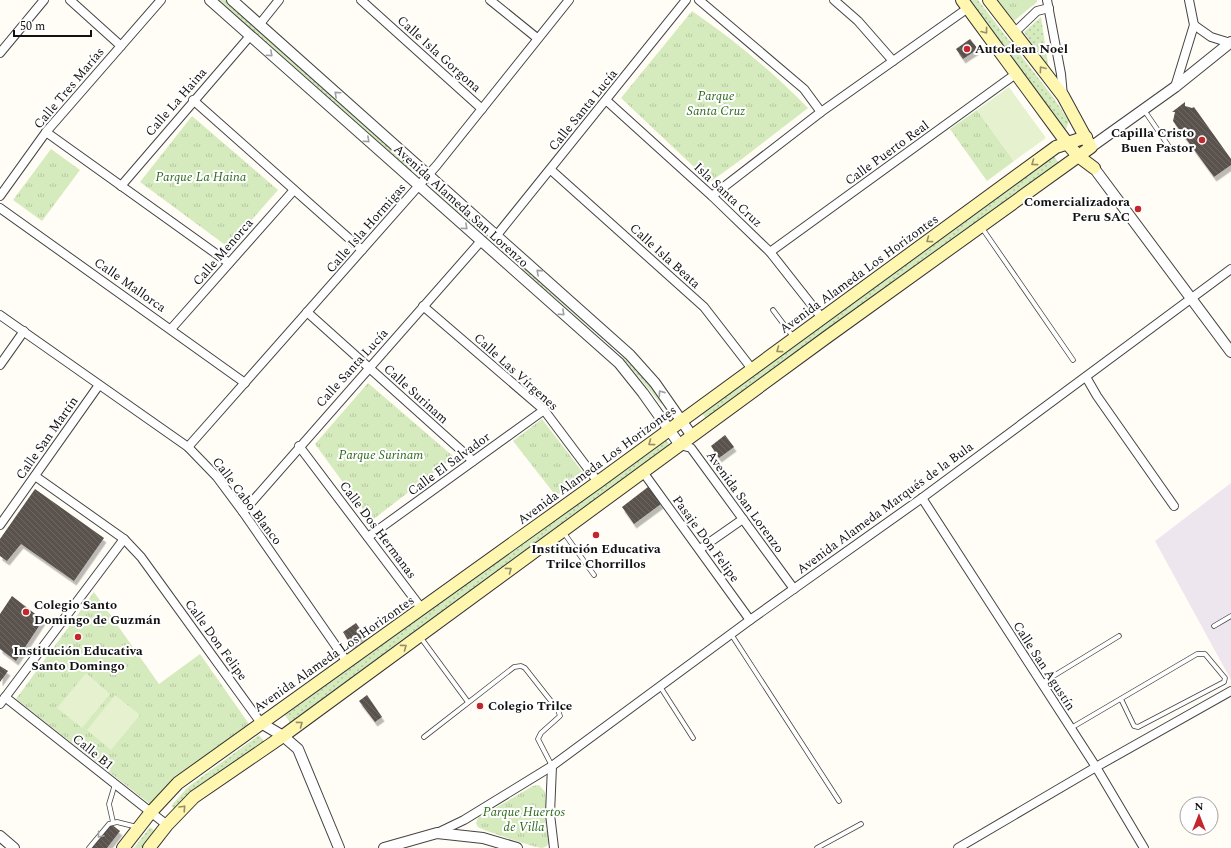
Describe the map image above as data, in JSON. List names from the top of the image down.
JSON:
{
  "streets": {
    "main road": ["Avenida Alameda Los Horizontes"],
    "street": [
      "Calle Isla Gorgona",
      "Calle Tres Marías",
      "Calle La Haina",
      "Calle Santa Lucía",
      "Calle Puerto Real",
      "Isla Santa Cruz",
      "Avenida Alameda San Lorenzo",
      "Calle Isla Hormigas",
      "Calle Menorca",
      "Calle Isla Beata",
      "Calle Mallorca",
      "Calle Las Vírgenes",
      "Calle Surinam",
      "Calle San Martín",
      "Calle El Salvador",
      "Calle Cabo Blanco",
      "Avenida San Lorenzo",
      "Avenida Alameda Marqués de la Bula",
      "Calle Dos Hermanas",
      "Pasaje Don Felipe",
      "Calle Don Felipe",
      "Calle San Agustín",
      "Calle B1"
    ]
  },
  "crossings": [
    ["Calle Isla Gorgona", "Calle Isla Hormigas"],
    ["Calle La Haina", "Avenida Alameda San Lorenzo"],
    ["Calle Santa Lucía", "Isla Santa Cruz"],
    ["Calle Santa Lucía", "Avenida Alameda San Lorenzo"],
    ["Calle Santa Lucía", "Calle Isla Beata"],
    ["Calle Santa Lucía", "Calle Las Vírgenes"],
    ["Calle Santa Lucía", "Calle Surinam"],
    ["Calle Santa Lucía", "Calle Cabo Blanco"],
    ["Calle Santa Lucía", "Calle Dos Hermanas"],
    ["Calle Puerto Real", "Isla Santa Cruz"],
    ["Isla Santa Cruz", "Avenida Alameda Los Horizontes"],
    ["Avenida Alameda San Lorenzo", "Calle Isla Hormigas"],
    ["Avenida Alameda San Lorenzo", "Avenida Alameda Los Horizontes"],
    ["Avenida Alameda San Lorenzo", "Avenida San Lorenzo"],
    ["Calle Isla Hormigas", "Calle Mallorca"],
    ["Calle Isla Hormigas", "Calle Surinam"],
    ["Calle Isla Hormigas", "Calle Cabo Blanco"],
    ["Calle Menorca", "Calle Mallorca"],
    ["Calle Isla Beata", "Avenida Alameda Los Horizontes"],
    ["Avenida Alameda Los Horizontes", "Calle Las Vírgenes"],
    ["Avenida Alameda Los Horizontes", "Calle Cabo Blanco"],
    ["Avenida Alameda Los Horizontes", "Calle Dos Hermanas"],
    ["Avenida Alameda Los Horizontes", "Calle Don Felipe"],
    ["Avenida Alameda Los Horizontes", "Calle B1"],
    ["Calle Las Vírgenes", "Calle El Salvador"],
    ["Calle Surinam", "Calle El Salvador"],
    ["Calle San Martín", "Calle Cabo Blanco"],
    ["Calle San Martín", "Calle Don Felipe"],
    ["Calle El Salvador", "Calle Dos Hermanas"],
    ["Avenida San Lorenzo", "Avenida Alameda Marqués de la Bula"],
    ["Avenida Alameda Marqués de la Bula", "Pasaje Don Felipe"],
    ["Avenida Alameda Marqués de la Bula", "Calle San Agustín"]
  ],
  "parks": [
    "Parque Santa Cruz",
    "Parque La Haina",
    "Parque Surinam",
    "Parque Huertos de Villa"
  ],
  "places": [
    "Autoclean Noel",
    "Capilla Cristo Buen Pastor",
    "Comercializadora Peru SAC",
    "Institución Educativa Trilce Chorrillos",
    "Colegio Santo Domingo de Guzmán",
    "Institución Educativa Santo Domingo",
    "Colegio Trilce"
  ],
  "scale_bar": "50 m",
  "north": "top"
}
